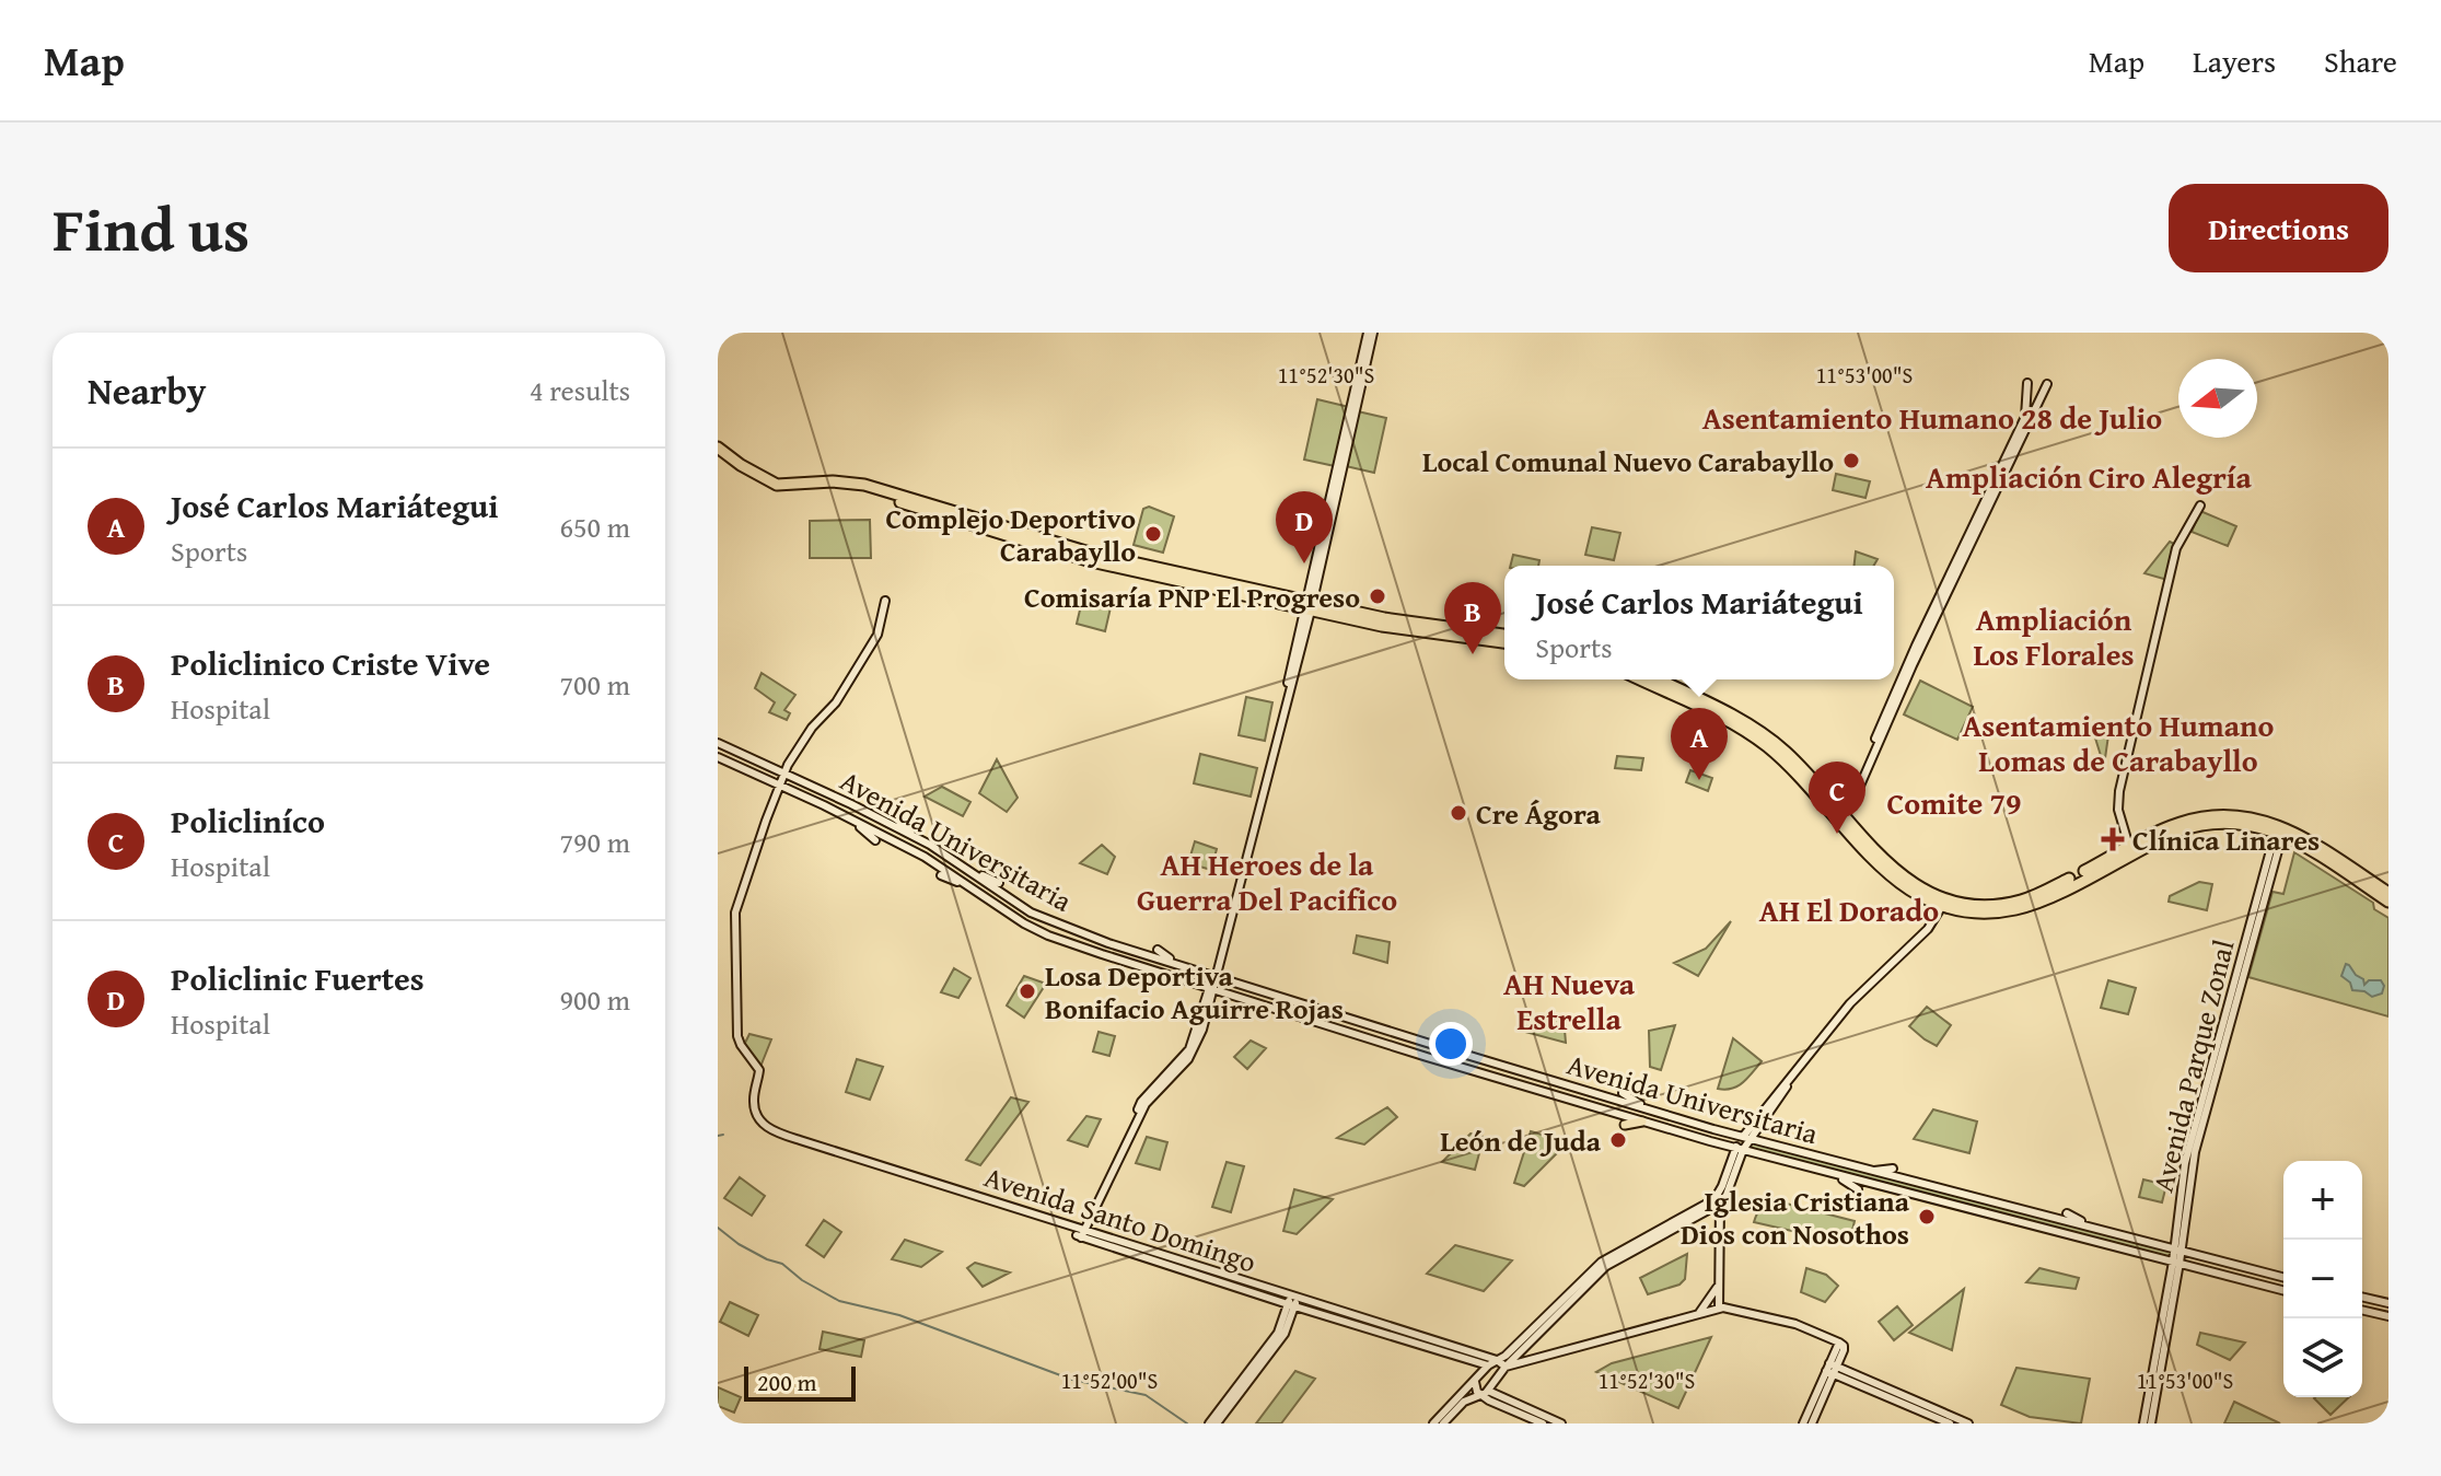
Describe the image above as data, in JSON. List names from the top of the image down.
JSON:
{
  "streets": {
    "street": ["Avenida Universitaria", "Avenida Parque Zonal", "Avenida Santo Domingo"]
  },
  "crossings": [
    ["Avenida Universitaria", "Avenida Parque Zonal"],
    ["Avenida Universitaria", "Avenida Santo Domingo"]
  ],
  "districts": [
    "Asentamiento Humano 28 de Julio",
    "Ampliación Ciro Alegría",
    "Ampliación Los Florales",
    "Asentamiento Humano Lomas de Carabayllo",
    "Comite 79",
    "AH Heroes de la Guerra Del Pacifico",
    "AH El Dorado",
    "AH Nueva Estrella"
  ],
  "places": {
    "other": [
      "Local Comunal Nuevo Carabayllo",
      "Complejo Deportivo Carabayllo",
      "Comisaría PNP El Progreso",
      "Cre Ágora",
      "Losa Deportiva Bonifacio Aguirre Rojas",
      "León de Juda",
      "Iglesia Cristiana Dios con Nosothos"
    ],
    "health": ["Clínica Linares"]
  },
  "scale_bar": "200 m",
  "north": "left",
  "page": {
    "header": "Map",
    "nav": ["Map", "Layers", "Share"],
    "title": "Find us",
    "buttons": "Directions",
    "heading": ["Nearby", "4 results"],
    "list": [
      {
        "mark": "A",
        "name": "José Carlos Mariátegui",
        "note": "Sports",
        "value": "650 m"
      },
      {
        "mark": "B",
        "name": "Policlinico Criste Vive",
        "note": "Hospital",
        "value": "700 m"
      },
      {
        "mark": "C",
        "name": "Policliníco",
        "note": "Hospital",
        "value": "790 m"
      },
      {
        "mark": "D",
        "name": "Policlinic Fuertes",
        "note": "Hospital",
        "value": "900 m"
      }
    ],
    "pins": [
      "D",
      "B",
      "A",
      "C"
    ],
    "popup": ["José Carlos Mariátegui", "Sports"],
    "map_buttons": ["+", "−"],
    "scale": "200 m"
  },
  "coordinates": ["11°52'30\"S", "11°53'00\"S", "11°52'00\"S"]
}
